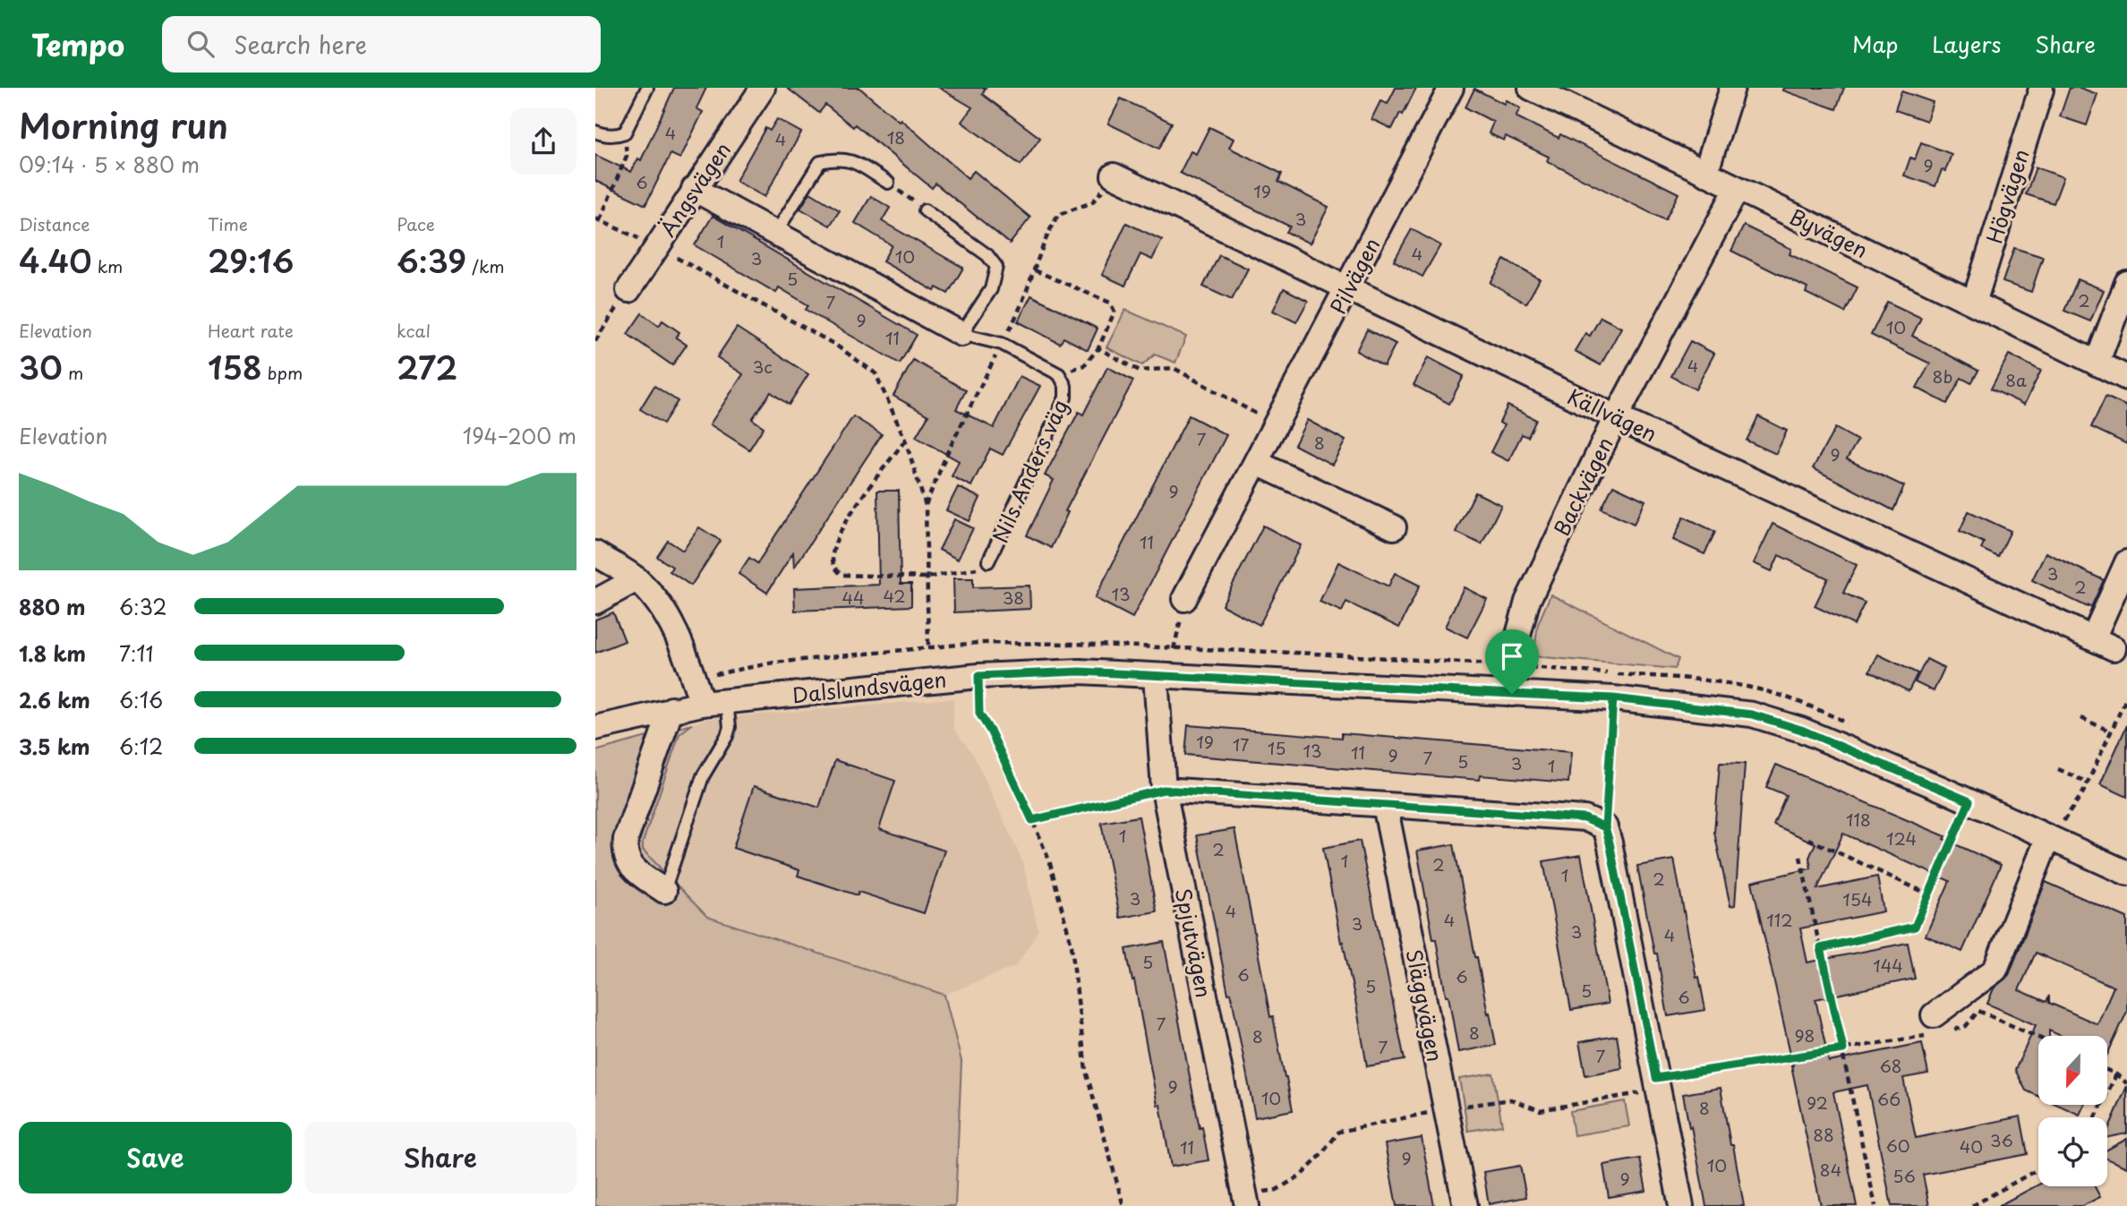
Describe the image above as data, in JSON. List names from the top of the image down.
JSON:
{
  "streets": {
    "street": [
      "Ängsvägen",
      "Högvägen",
      "Byvägen",
      "Pilvägen",
      "Källvägen",
      "Nils Anders väg",
      "Backvägen",
      "Dalslundsvägen",
      "Spjutvägen",
      "Släggvägen"
    ]
  },
  "crossings": [
    ["Ängsvägen", "Nils Anders väg"],
    ["Högvägen", "Byvägen"],
    ["Byvägen", "Backvägen"],
    ["Pilvägen", "Källvägen"],
    ["Källvägen", "Backvägen"],
    ["Backvägen", "Dalslundsvägen"],
    ["Dalslundsvägen", "Spjutvägen"]
  ],
  "house_numbers": [
    "4",
    "18",
    "4",
    "9",
    "6",
    "19",
    "3",
    "1",
    "4",
    "10",
    "3",
    "5",
    "2",
    "7",
    "9",
    "10",
    "11",
    "4",
    "3c",
    "8b",
    "8a",
    "7",
    "8",
    "9",
    "9",
    "11",
    "3",
    "2",
    "13",
    "42",
    "44",
    "38",
    "19",
    "17",
    "15",
    "13",
    "11",
    "9",
    "7",
    "5",
    "3",
    "1",
    "118",
    "1",
    "124",
    "2",
    "1",
    "2",
    "1",
    "2",
    "3",
    "154",
    "4",
    "4",
    "112",
    "3",
    "3",
    "4",
    "5",
    "144",
    "6",
    "6",
    "5",
    "5",
    "6",
    "7",
    "8",
    "98",
    "8",
    "7",
    "7",
    "68",
    "9",
    "10",
    "66",
    "92",
    "8",
    "88",
    "36",
    "60",
    "40",
    "11",
    "9",
    "10",
    "84",
    "56",
    "9"
  ],
  "north": "bottom",
  "page": {
    "header": "Tempo",
    "search": "Search here",
    "nav": ["Map", "Layers", "Share"],
    "heading": ["Morning run", "09:14 · 5 × 880 m"],
    "stats": [
      ["Distance", "4.40 km"],
      ["Time", "29:16"],
      ["Pace", "6:39 /km"],
      ["Elevation", "30 m"],
      ["Heart rate", "158 bpm"],
      ["kcal", "272"]
    ],
    "chart": ["Elevation", "194–200 m"],
    "list": [
      {
        "name": "880 m",
        "note": "6:32"
      },
      {
        "name": "1.8 km",
        "note": "7:11"
      },
      {
        "name": "2.6 km",
        "note": "6:16"
      },
      {
        "name": "3.5 km",
        "note": "6:12"
      }
    ],
    "buttons": ["Save", "Share"]
  }
}
